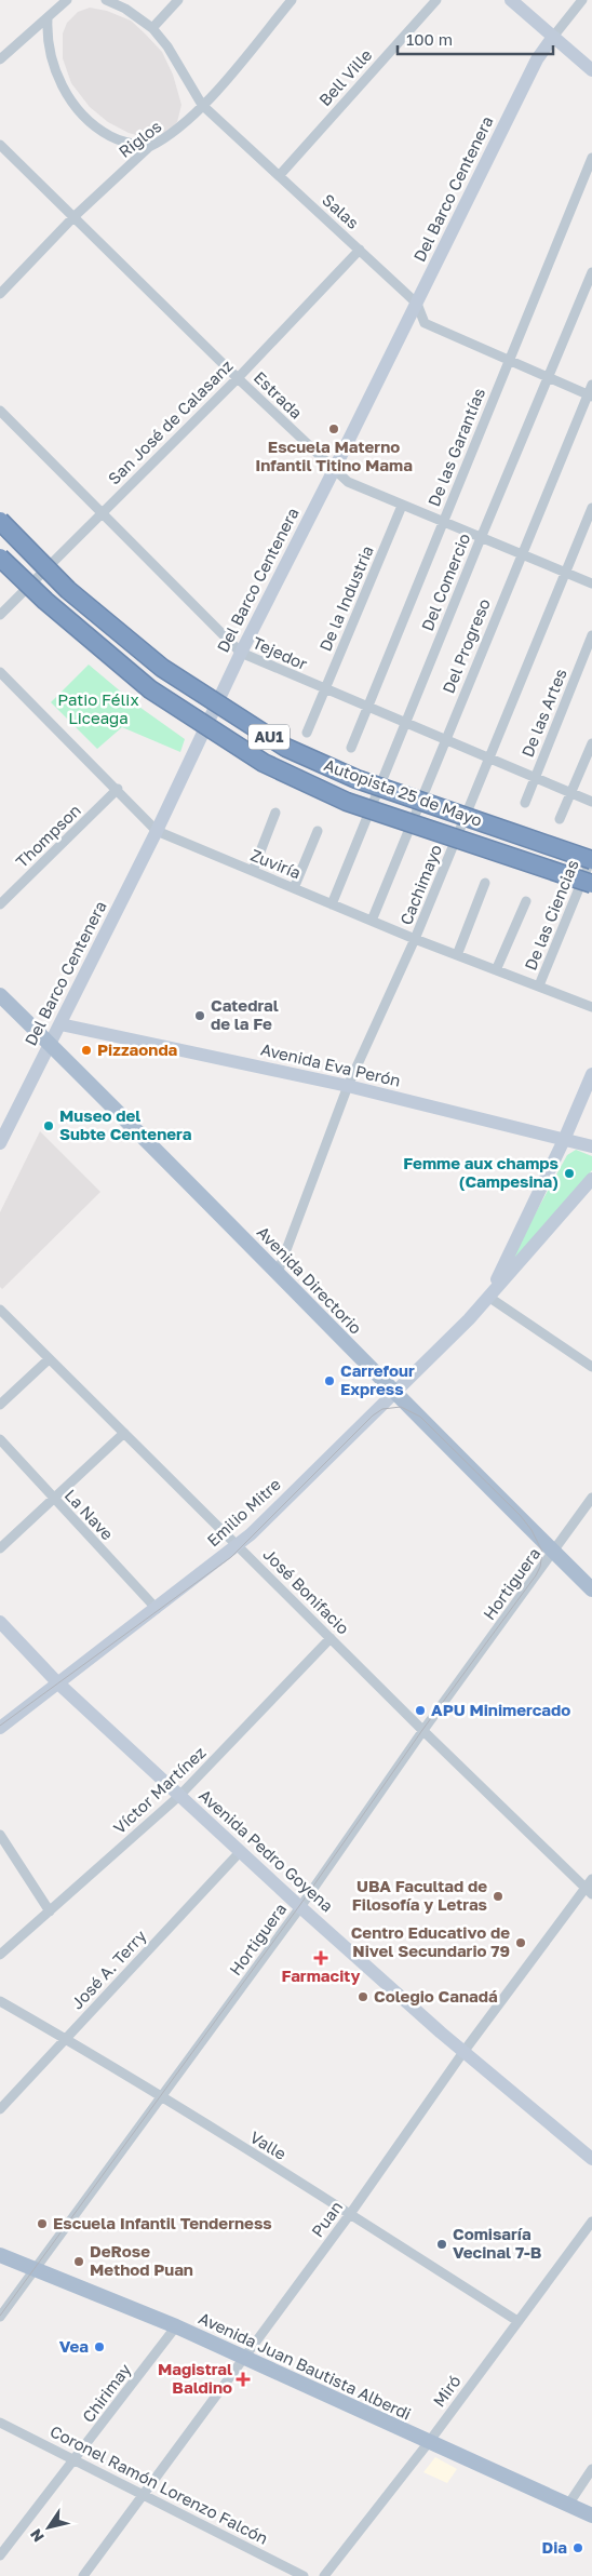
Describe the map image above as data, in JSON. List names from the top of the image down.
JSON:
{
  "streets": {
    "highway": ["AU1", "Autopista 25 de Mayo"],
    "main road": ["Avenida Directorio", "Avenida Juan Bautista Alberdi"],
    "street": [
      "Bell Ville",
      "Riglos",
      "Del Barco Centenera",
      "Salas",
      "Estrada",
      "San José de Calasanz",
      "De las Garantías",
      "Del Comercio",
      "De la Industria",
      "Del Progreso",
      "Tejedor",
      "De las Artes",
      "Thompson",
      "Zuviría",
      "Cachimayo",
      "De las Ciencias",
      "Avenida Eva Perón",
      "Emilio Mitre",
      "La Nave",
      "Hortiguera",
      "José Bonifacio",
      "Víctor Martínez",
      "Avenida Pedro Goyena",
      "José A. Terry",
      "Valle",
      "Puan",
      "Miró",
      "Chirimay",
      "Coronel Ramón Lorenzo Falcón"
    ]
  },
  "crossings": [
    ["Bell Ville", "Salas"],
    ["Riglos", "Salas"],
    ["Riglos", "Estrada"],
    ["Del Barco Centenera", "Salas"],
    ["Del Barco Centenera", "Estrada"],
    ["Del Barco Centenera", "Tejedor"],
    ["Del Barco Centenera", "Zuviría"],
    ["Del Barco Centenera", "Avenida Eva Perón"],
    ["Del Barco Centenera", "Avenida Directorio"],
    ["Salas", "San José de Calasanz"],
    ["Salas", "De las Garantías"],
    ["Salas", "Del Comercio"],
    ["Salas", "Del Progreso"],
    ["Estrada", "San José de Calasanz"],
    ["Estrada", "De las Garantías"],
    ["Estrada", "Del Comercio"],
    ["Estrada", "De la Industria"],
    ["Estrada", "Del Progreso"],
    ["Estrada", "Cachimayo"],
    ["San José de Calasanz", "Tejedor"],
    ["De las Garantías", "Tejedor"],
    ["Del Comercio", "Tejedor"],
    ["Del Comercio", "Zuviría"],
    ["De la Industria", "Tejedor"],
    ["Del Progreso", "Tejedor"],
    ["Del Progreso", "Zuviría"],
    ["Tejedor", "De las Artes"],
    ["Tejedor", "Cachimayo"],
    ["Autopista 25 de Mayo", "De las Ciencias"],
    ["Thompson", "Zuviría"],
    ["Zuviría", "Cachimayo"],
    ["Zuviría", "De las Ciencias"],
    ["Cachimayo", "Avenida Eva Perón"],
    ["Cachimayo", "Avenida Directorio"],
    ["Avenida Eva Perón", "Emilio Mitre"],
    ["Avenida Directorio", "Emilio Mitre"],
    ["Avenida Directorio", "Hortiguera"],
    ["Emilio Mitre", "La Nave"],
    ["Emilio Mitre", "José Bonifacio"],
    ["Emilio Mitre", "Avenida Pedro Goyena"],
    ["Hortiguera", "José Bonifacio"],
    ["Hortiguera", "Avenida Pedro Goyena"],
    ["Hortiguera", "Valle"],
    ["Hortiguera", "Avenida Juan Bautista Alberdi"],
    ["José Bonifacio", "Víctor Martínez"],
    ["José Bonifacio", "Puan"],
    ["Víctor Martínez", "Avenida Pedro Goyena"],
    ["Avenida Pedro Goyena", "José A. Terry"],
    ["Avenida Pedro Goyena", "Puan"],
    ["José A. Terry", "Valle"],
    ["Valle", "Puan"],
    ["Valle", "Miró"],
    ["Puan", "Avenida Juan Bautista Alberdi"],
    ["Puan", "Coronel Ramón Lorenzo Falcón"],
    ["Avenida Juan Bautista Alberdi", "Miró"],
    ["Avenida Juan Bautista Alberdi", "Chirimay"],
    ["Chirimay", "Coronel Ramón Lorenzo Falcón"]
  ],
  "parks": ["Patio Félix Liceaga"],
  "places": {
    "other": [
      "Escuela Materno Infantil Titino Mama",
      "Catedral de la Fe",
      "Pizzaonda",
      "Museo del Subte Centenera",
      "Femme aux champs (Campesina)",
      "Carrefour Express",
      "APU Minimercado",
      "UBA Facultad de Filosofía y Letras",
      "Centro Educativo de Nivel Secundario 79",
      "Colegio Canadá",
      "Escuela Infantil Tenderness",
      "Comisaría Vecinal 7-B",
      "DeRose Method Puan",
      "Vea",
      "Dia"
    ],
    "health": ["Farmacity", "Magistral Baldino"]
  },
  "scale_bar": "100 m",
  "north": "bottom left"
}
